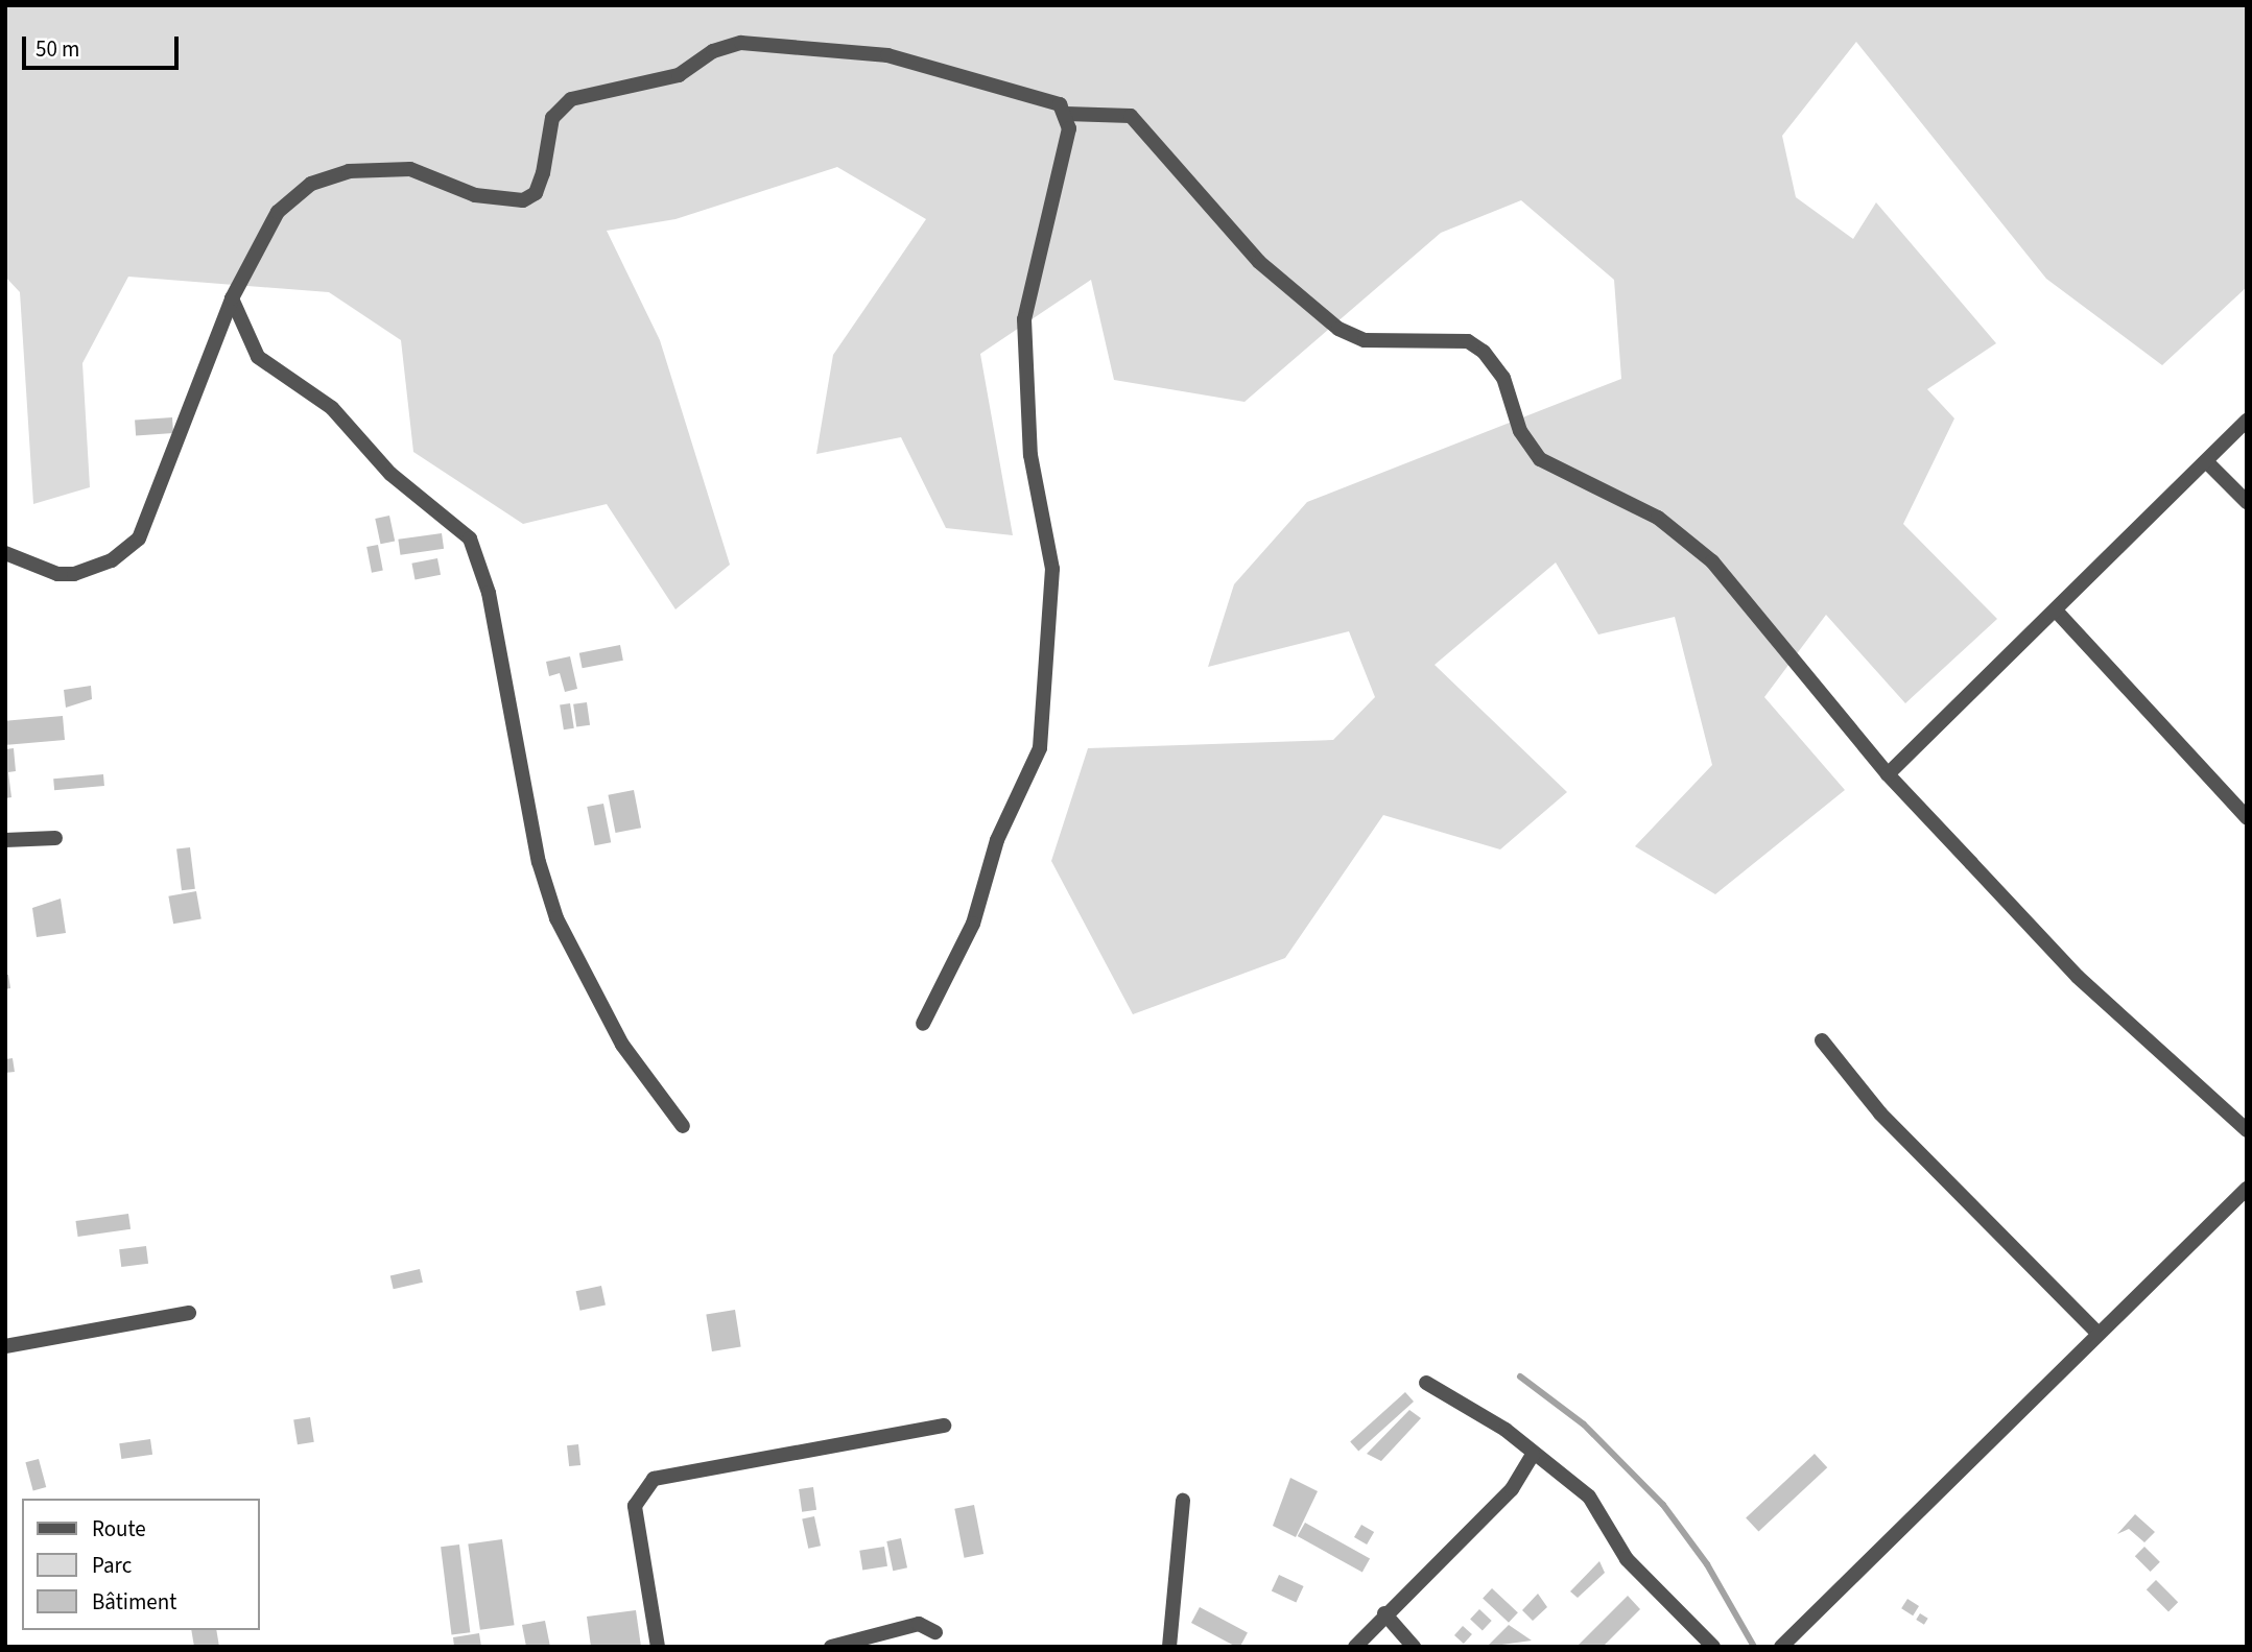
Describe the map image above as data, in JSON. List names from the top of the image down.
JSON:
{
  "legend": ["Route", "Parc", "Bâtiment"],
  "scale_bar": "50 m"
}
